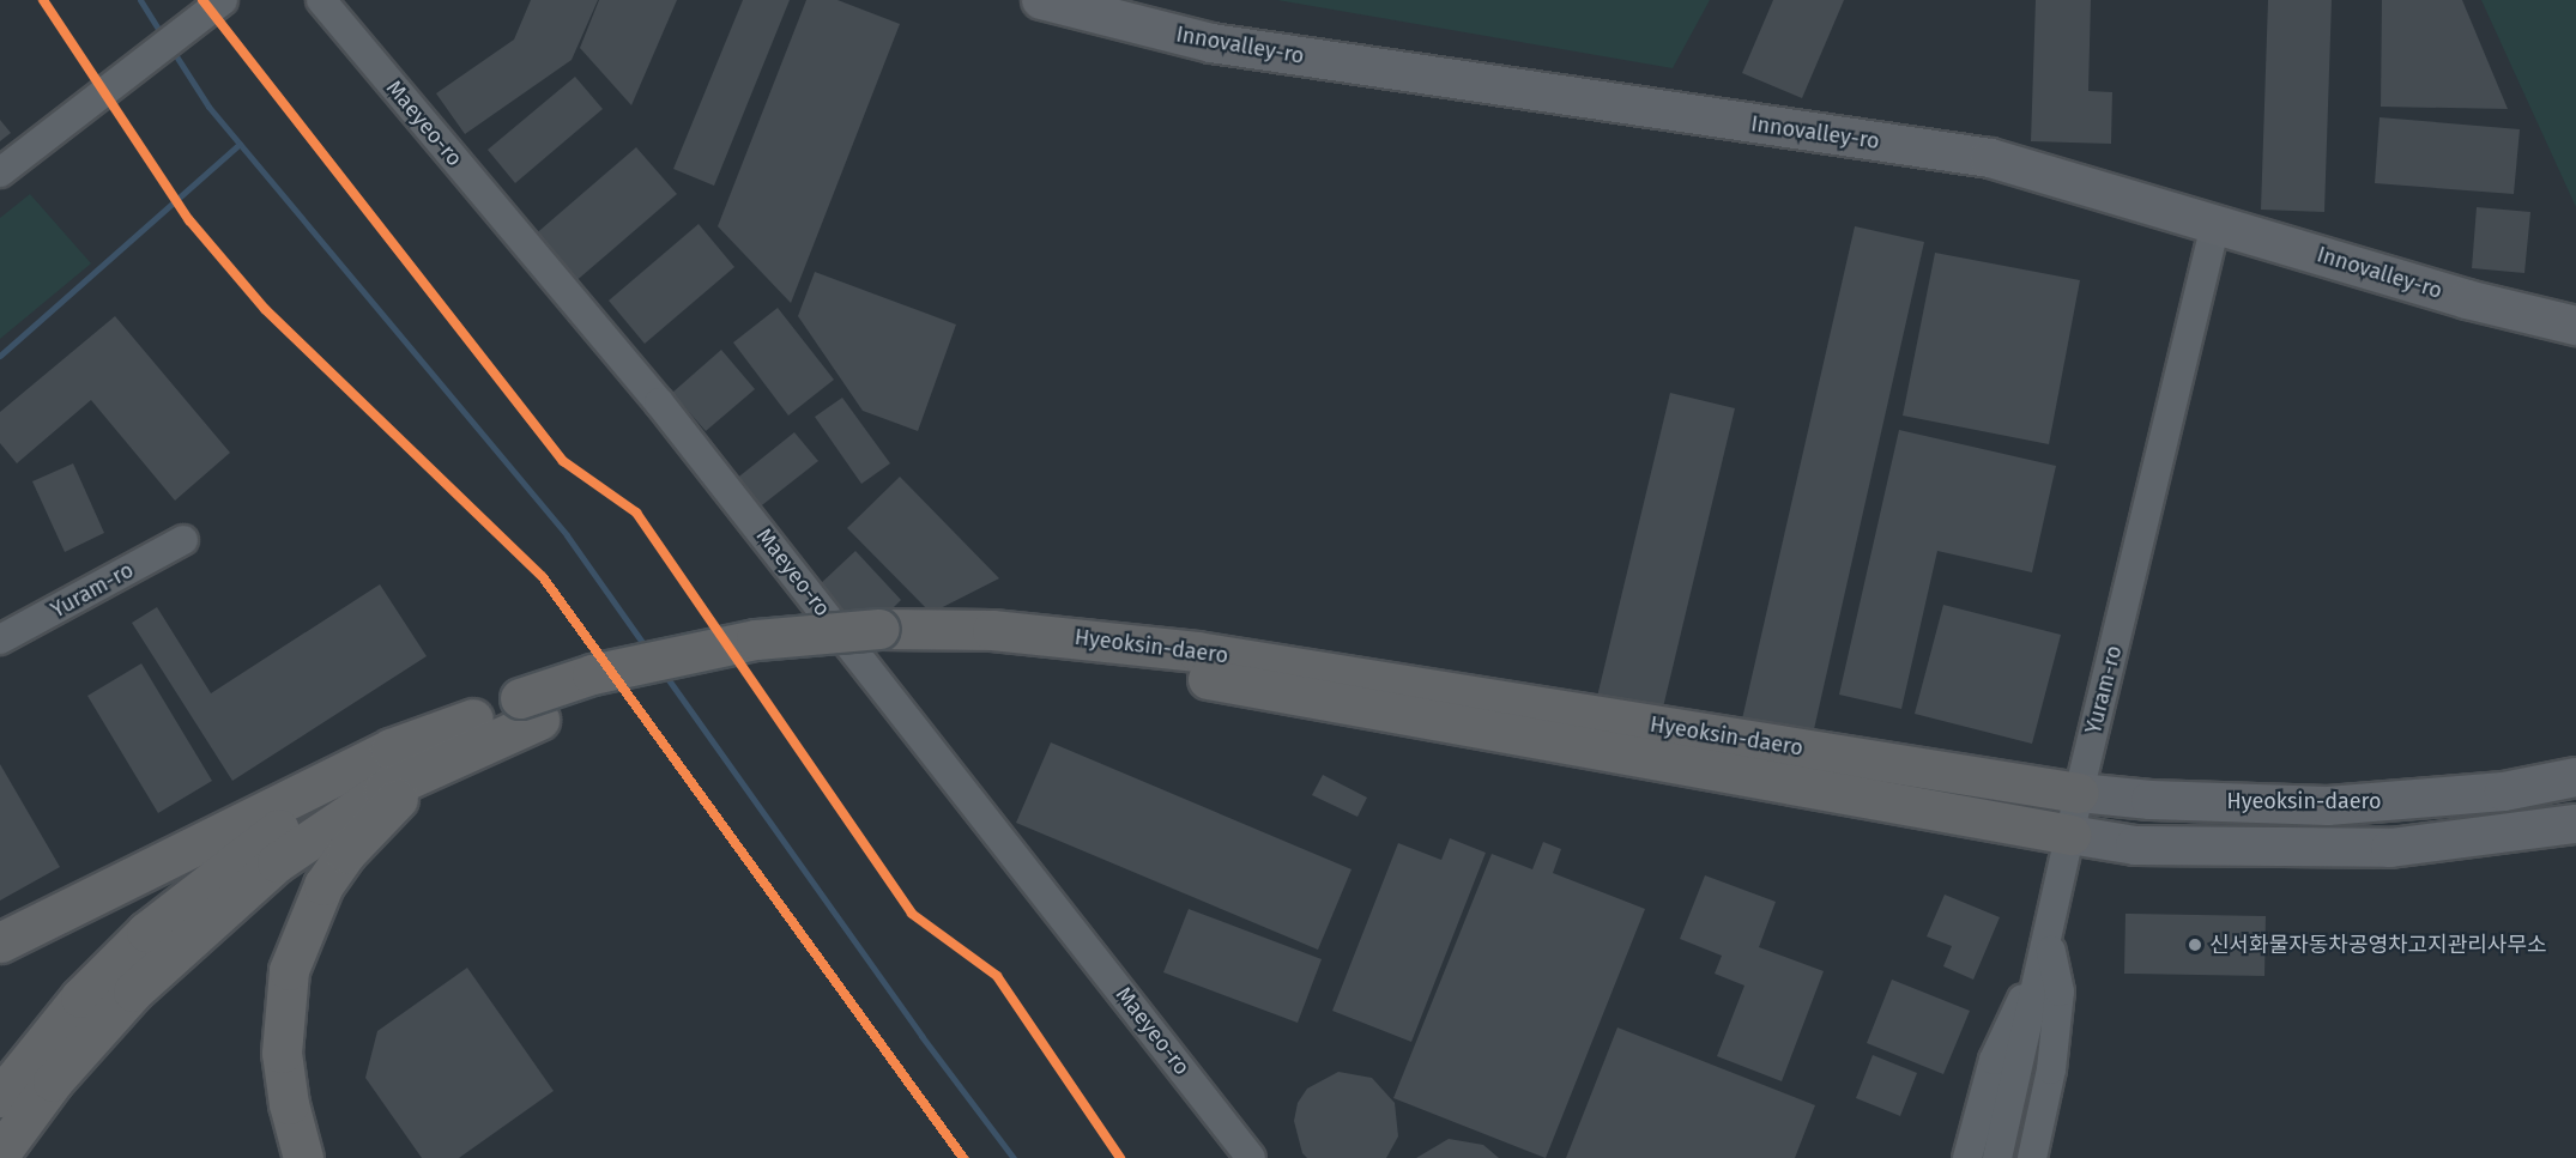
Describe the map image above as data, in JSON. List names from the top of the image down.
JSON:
{
  "streets": {
    "highway": ["Hyeoksin-daero"],
    "main road": ["Innovalley-ro"],
    "street": ["Maeyeo-ro", "Yuram-ro"]
  },
  "crossings": [
    ["Innovalley-ro", "Yuram-ro"],
    ["Yuram-ro", "Hyeoksin-daero"]
  ],
  "places": ["신서화물자동차공영차고지관리사무소"]
}
